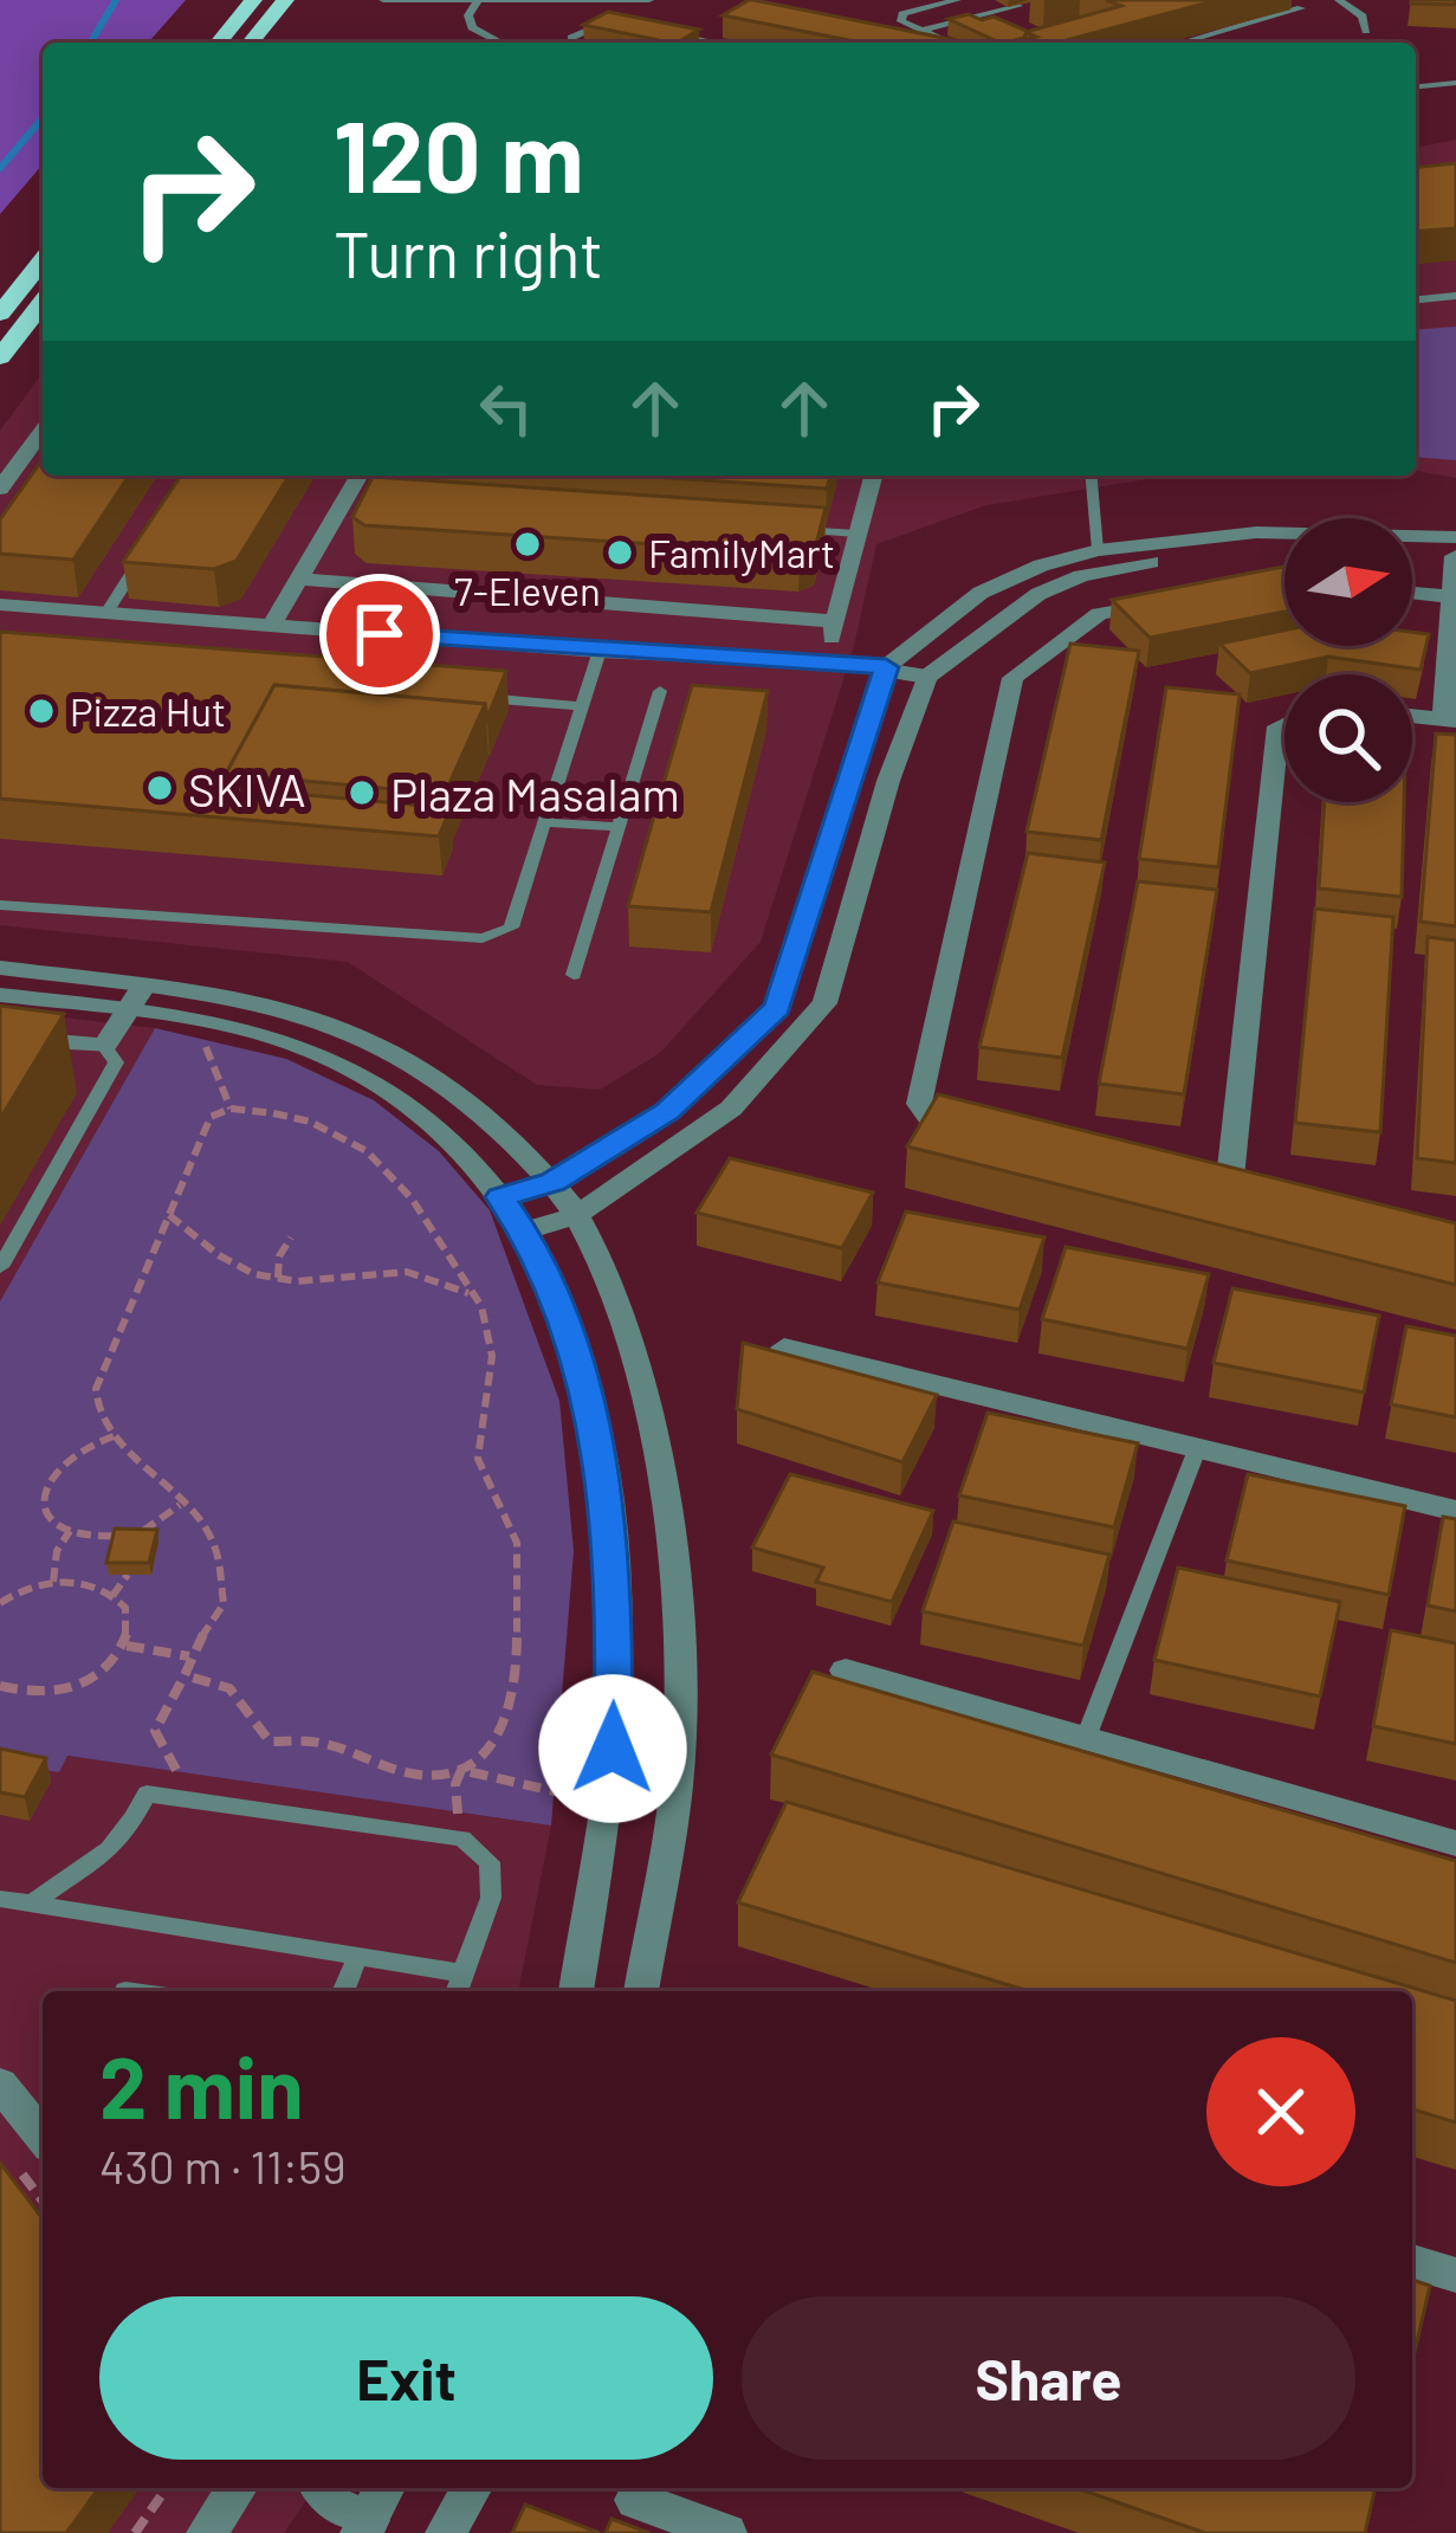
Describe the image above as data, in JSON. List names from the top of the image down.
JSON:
{
  "places": [
    "7-Eleven",
    "FamilyMart",
    "Pizza Hut",
    "SKIVA",
    "Plaza Masalam"
  ],
  "north": "right",
  "page": {
    "turn": ["120 m", "Turn right"],
    "heading": ["2 min", "430 m · 11:59"],
    "buttons": ["Exit", "Share"]
  }
}
